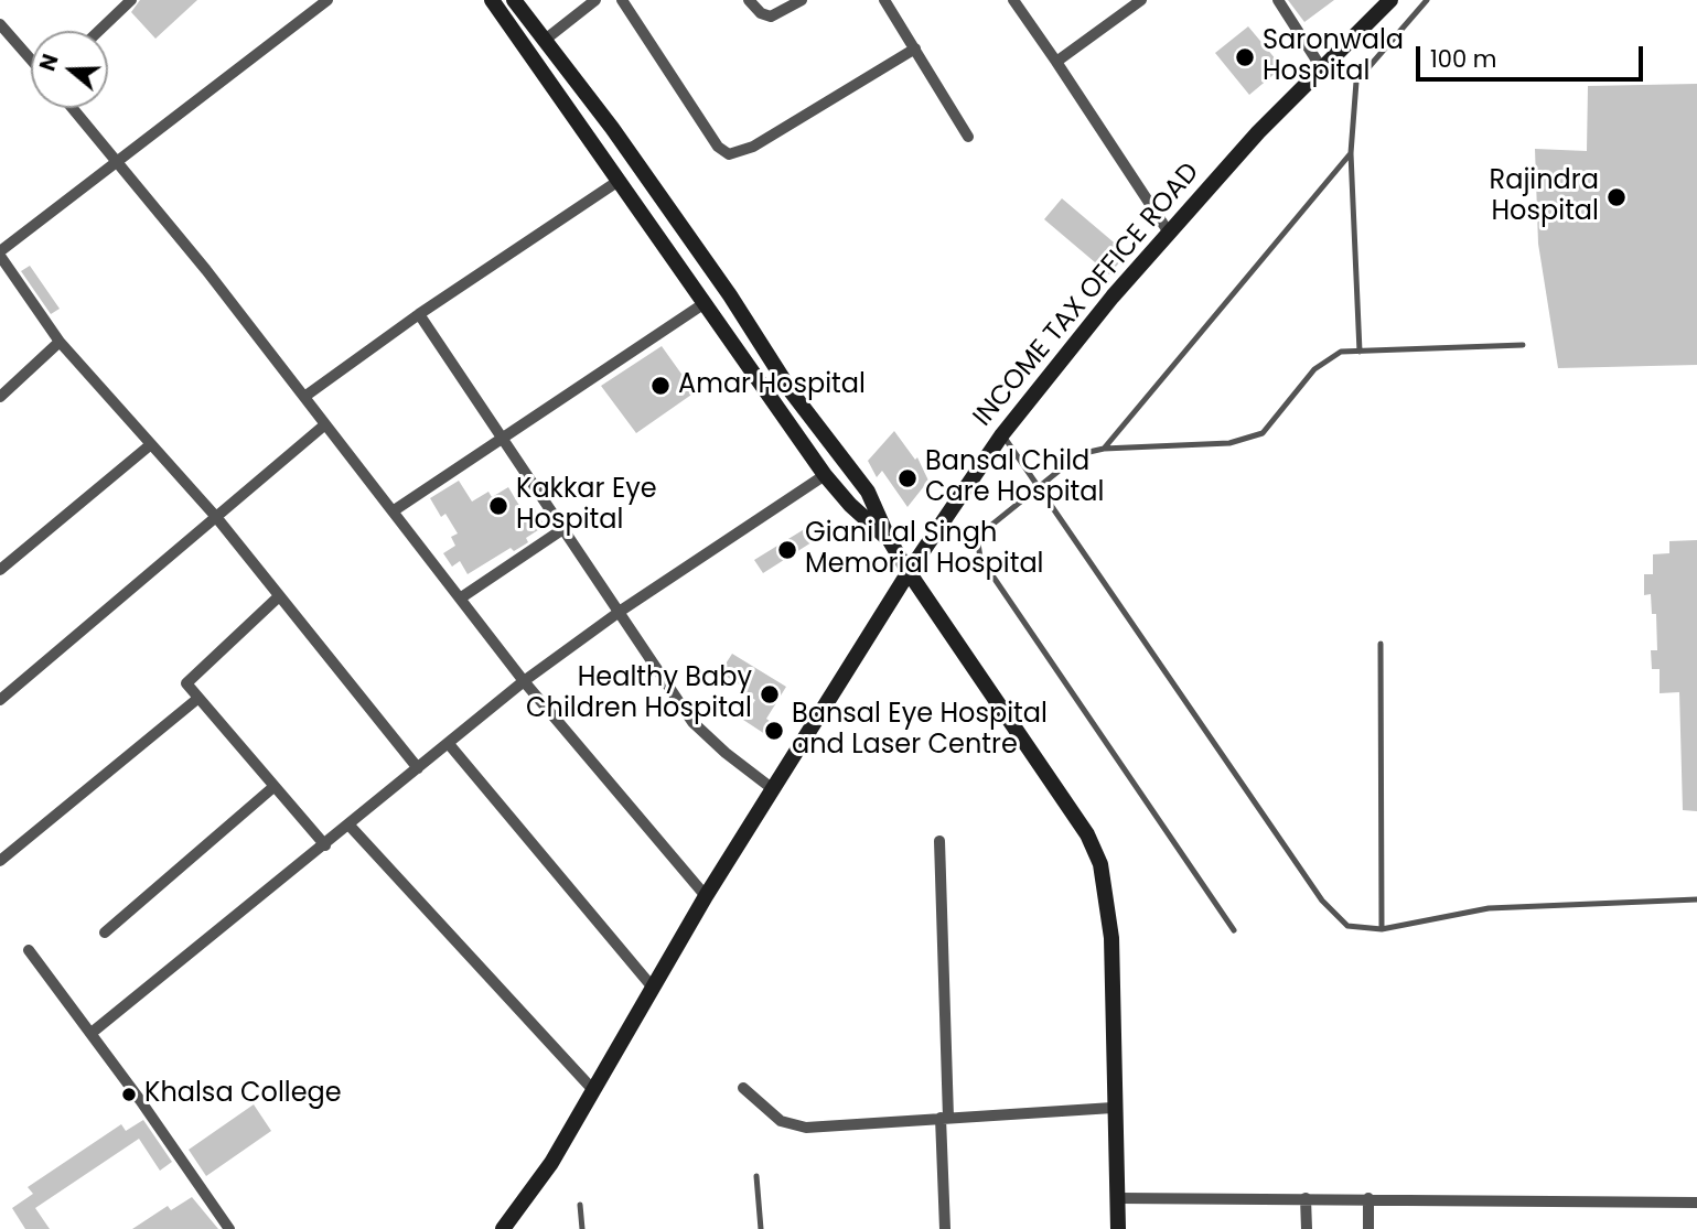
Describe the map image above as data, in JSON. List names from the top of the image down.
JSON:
{
  "streets": {
    "main road": ["INCOME TAX OFFICE ROAD"]
  },
  "places": [
    "Saronwala Hospital",
    "Rajindra Hospital",
    "Amar Hospital",
    "Bansal Child Care Hospital",
    "Kakkar Eye Hospital",
    "Giani Lal Singh Memorial Hospital",
    "Healthy Baby Children Hospital",
    "Bansal Eye Hospital and Laser Centre",
    "Khalsa College"
  ],
  "scale_bar": "100 m",
  "north": "left"
}
